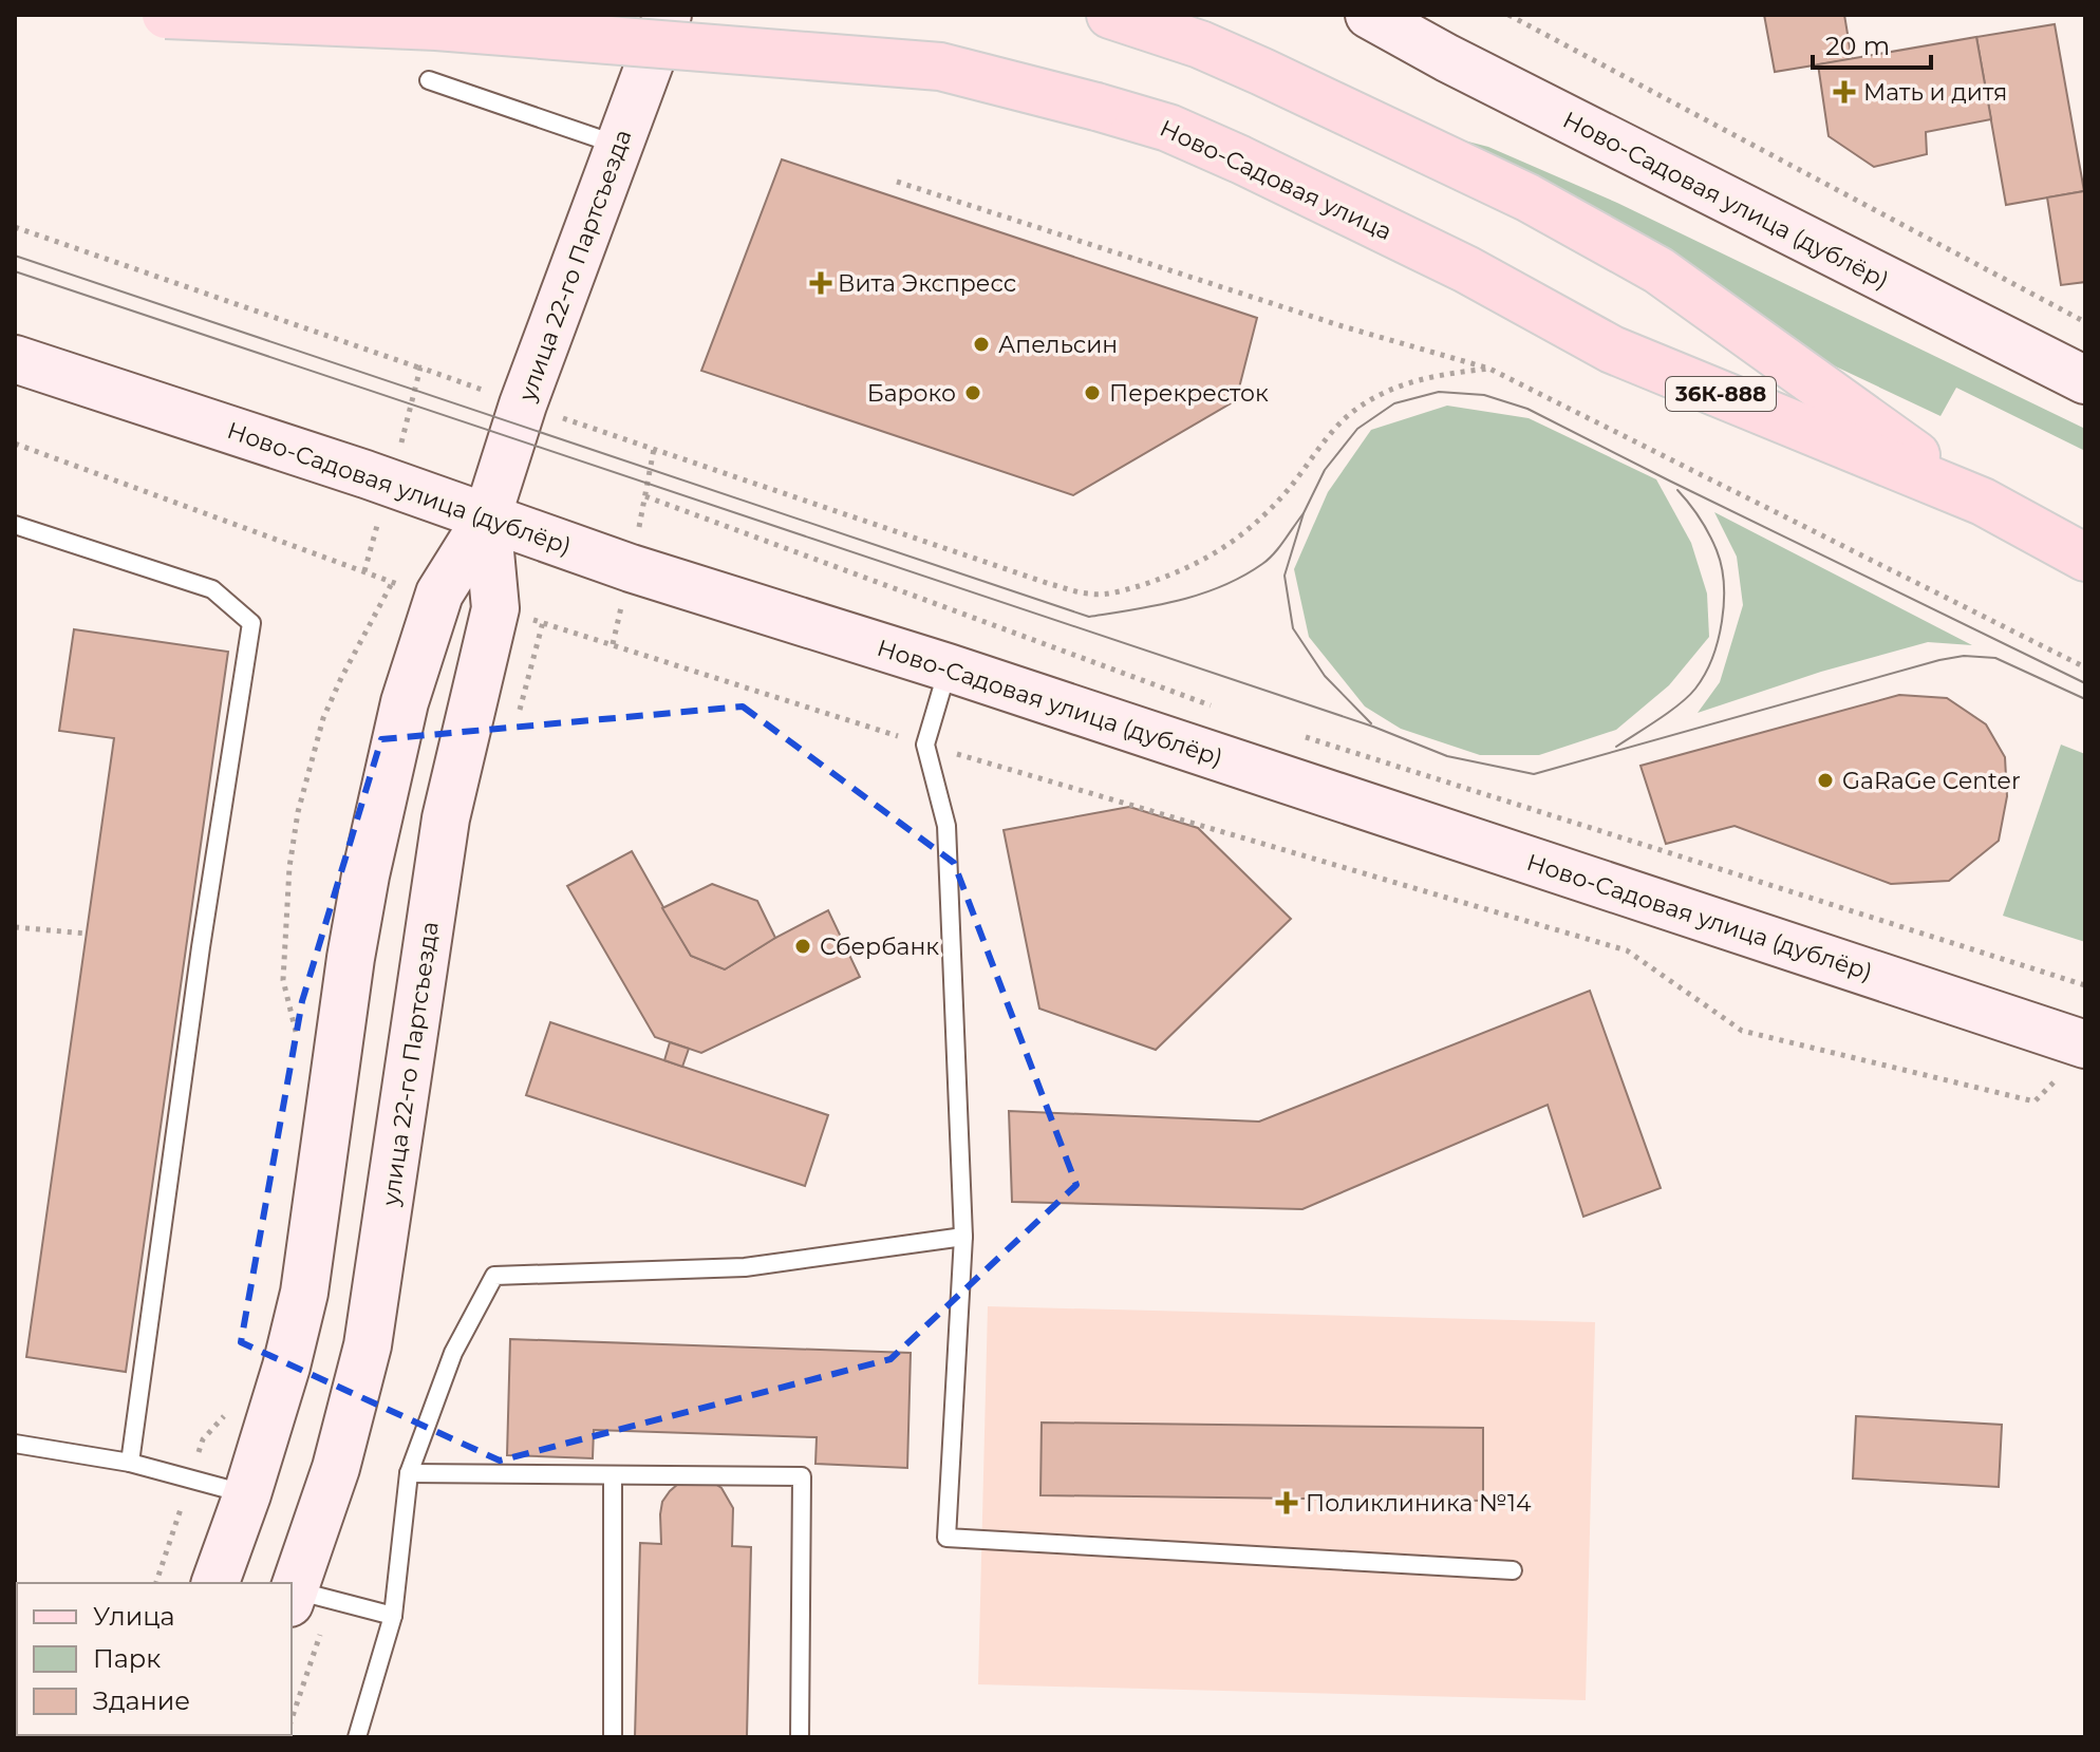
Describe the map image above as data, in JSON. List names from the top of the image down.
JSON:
{
  "streets": {
    "main road": [
      "Ново-Садовая улица",
      "Ново-Садовая улица (дублёр)",
      "улица 22-го Партсъезда",
      "36К-888"
    ]
  },
  "crossings": [
    ["Ново-Садовая улица (дублёр)", "улица 22-го Партсъезда"]
  ],
  "places": {
    "health": ["Мать и дитя", "Вита Экспресс", "Поликлиника №14"],
    "other": [
      "Апельсин",
      "Бароко",
      "Перекресток",
      "GaRaGe Center",
      "Сбербанк"
    ]
  },
  "legend": ["Улица", "Парк", "Здание"],
  "scale_bar": "20 m"
}
